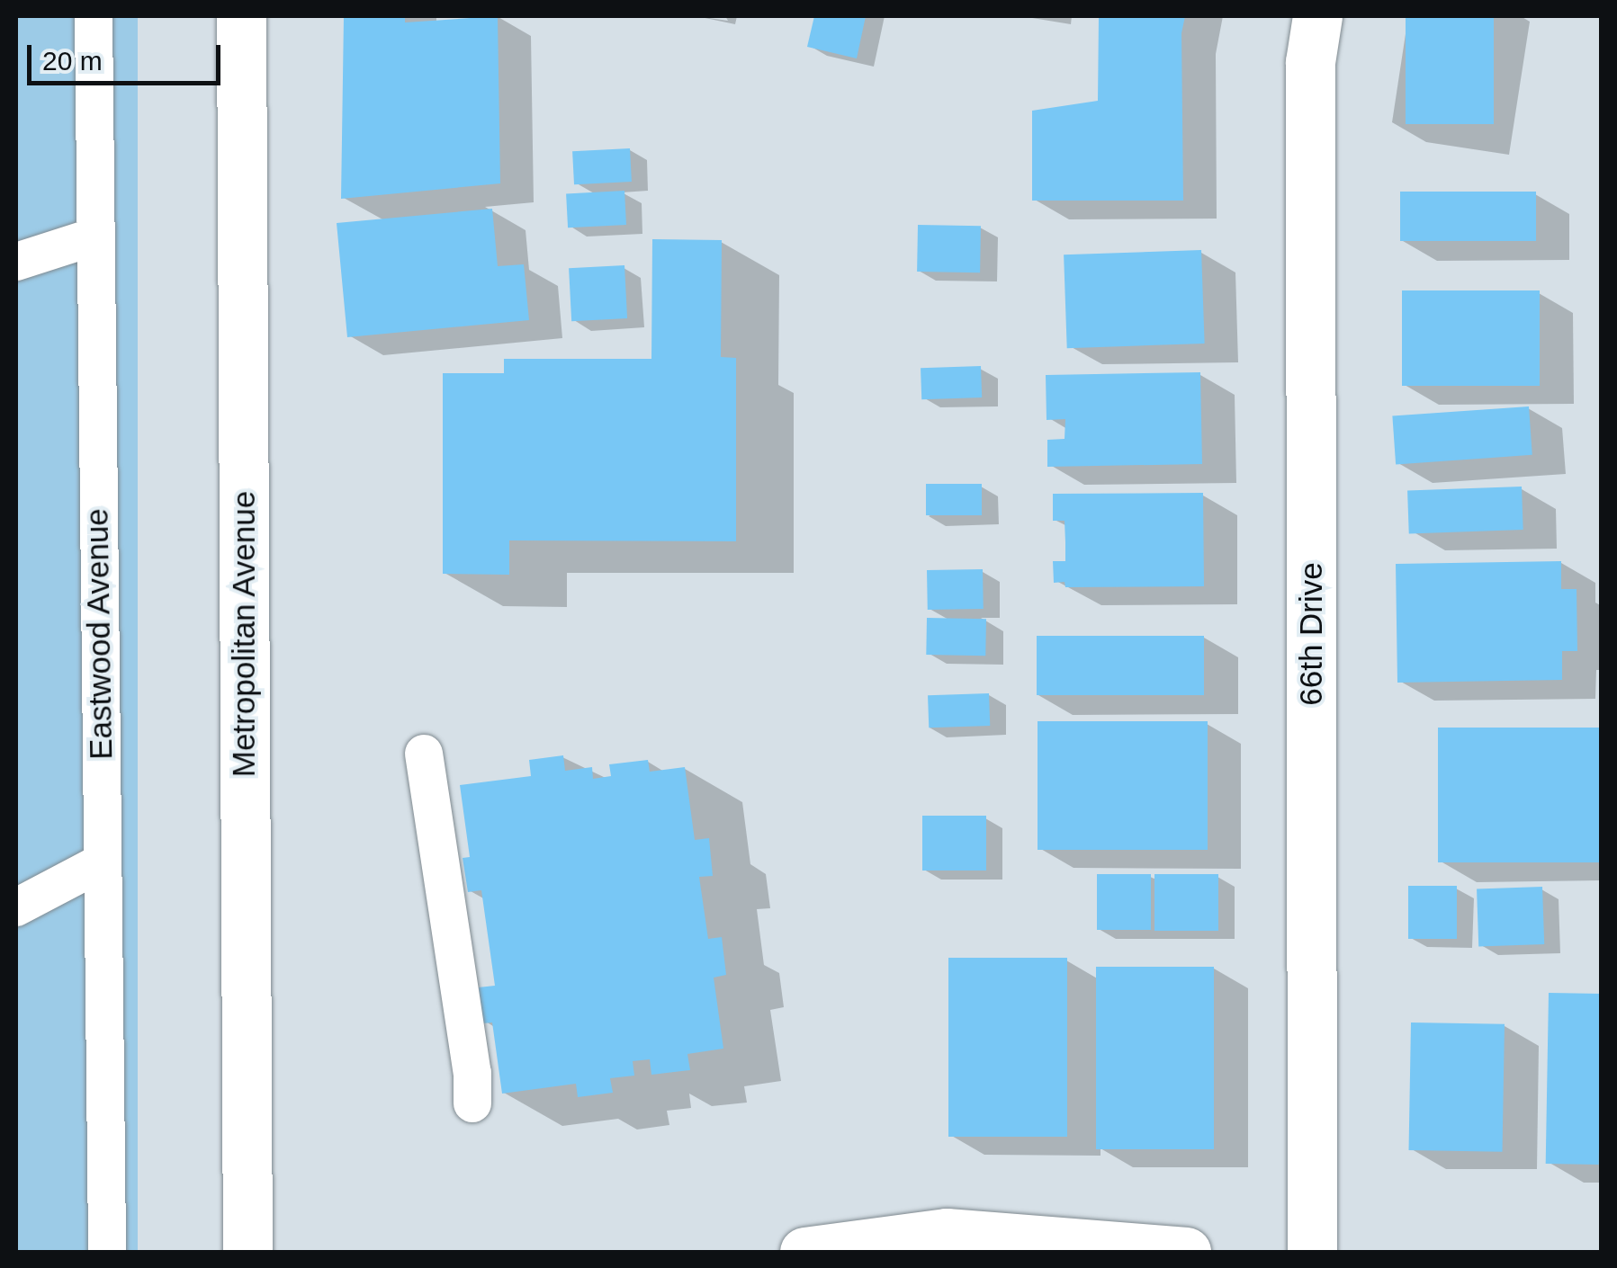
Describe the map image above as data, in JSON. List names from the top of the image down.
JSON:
{
  "streets": {
    "street": ["Metropolitan Avenue", "66th Drive"],
    "lane": ["Eastwood Avenue"]
  },
  "scale_bar": "20 m"
}
